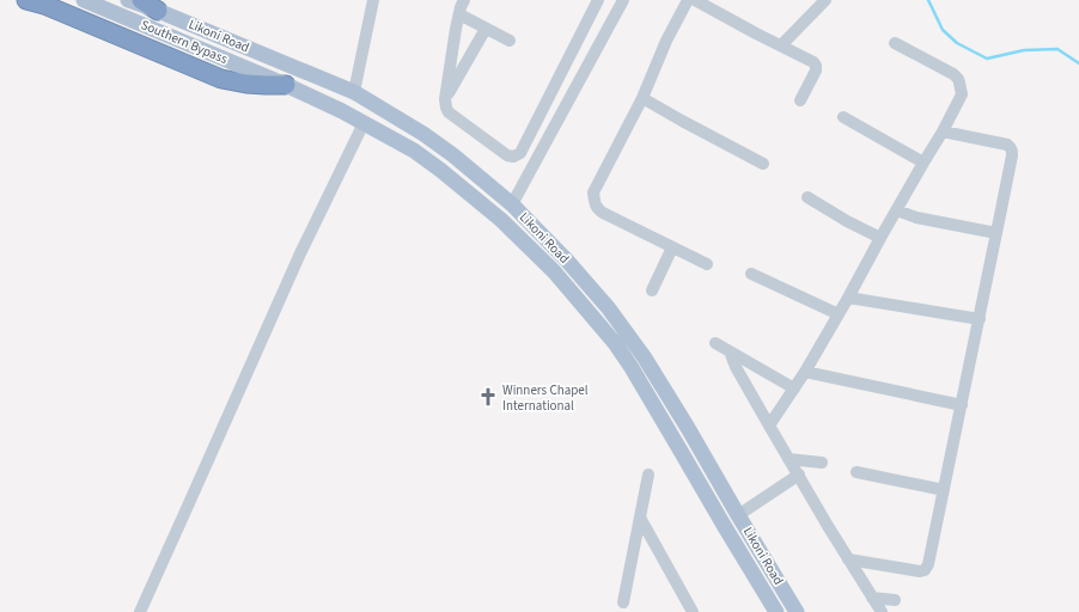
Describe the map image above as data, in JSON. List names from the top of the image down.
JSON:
{
  "streets": {
    "main road": ["Likoni Road", "Southern Bypass"]
  },
  "crossings": [
    ["Likoni Road", "Southern Bypass"]
  ],
  "places": {
    "church": ["Winners Chapel International"]
  }
}
